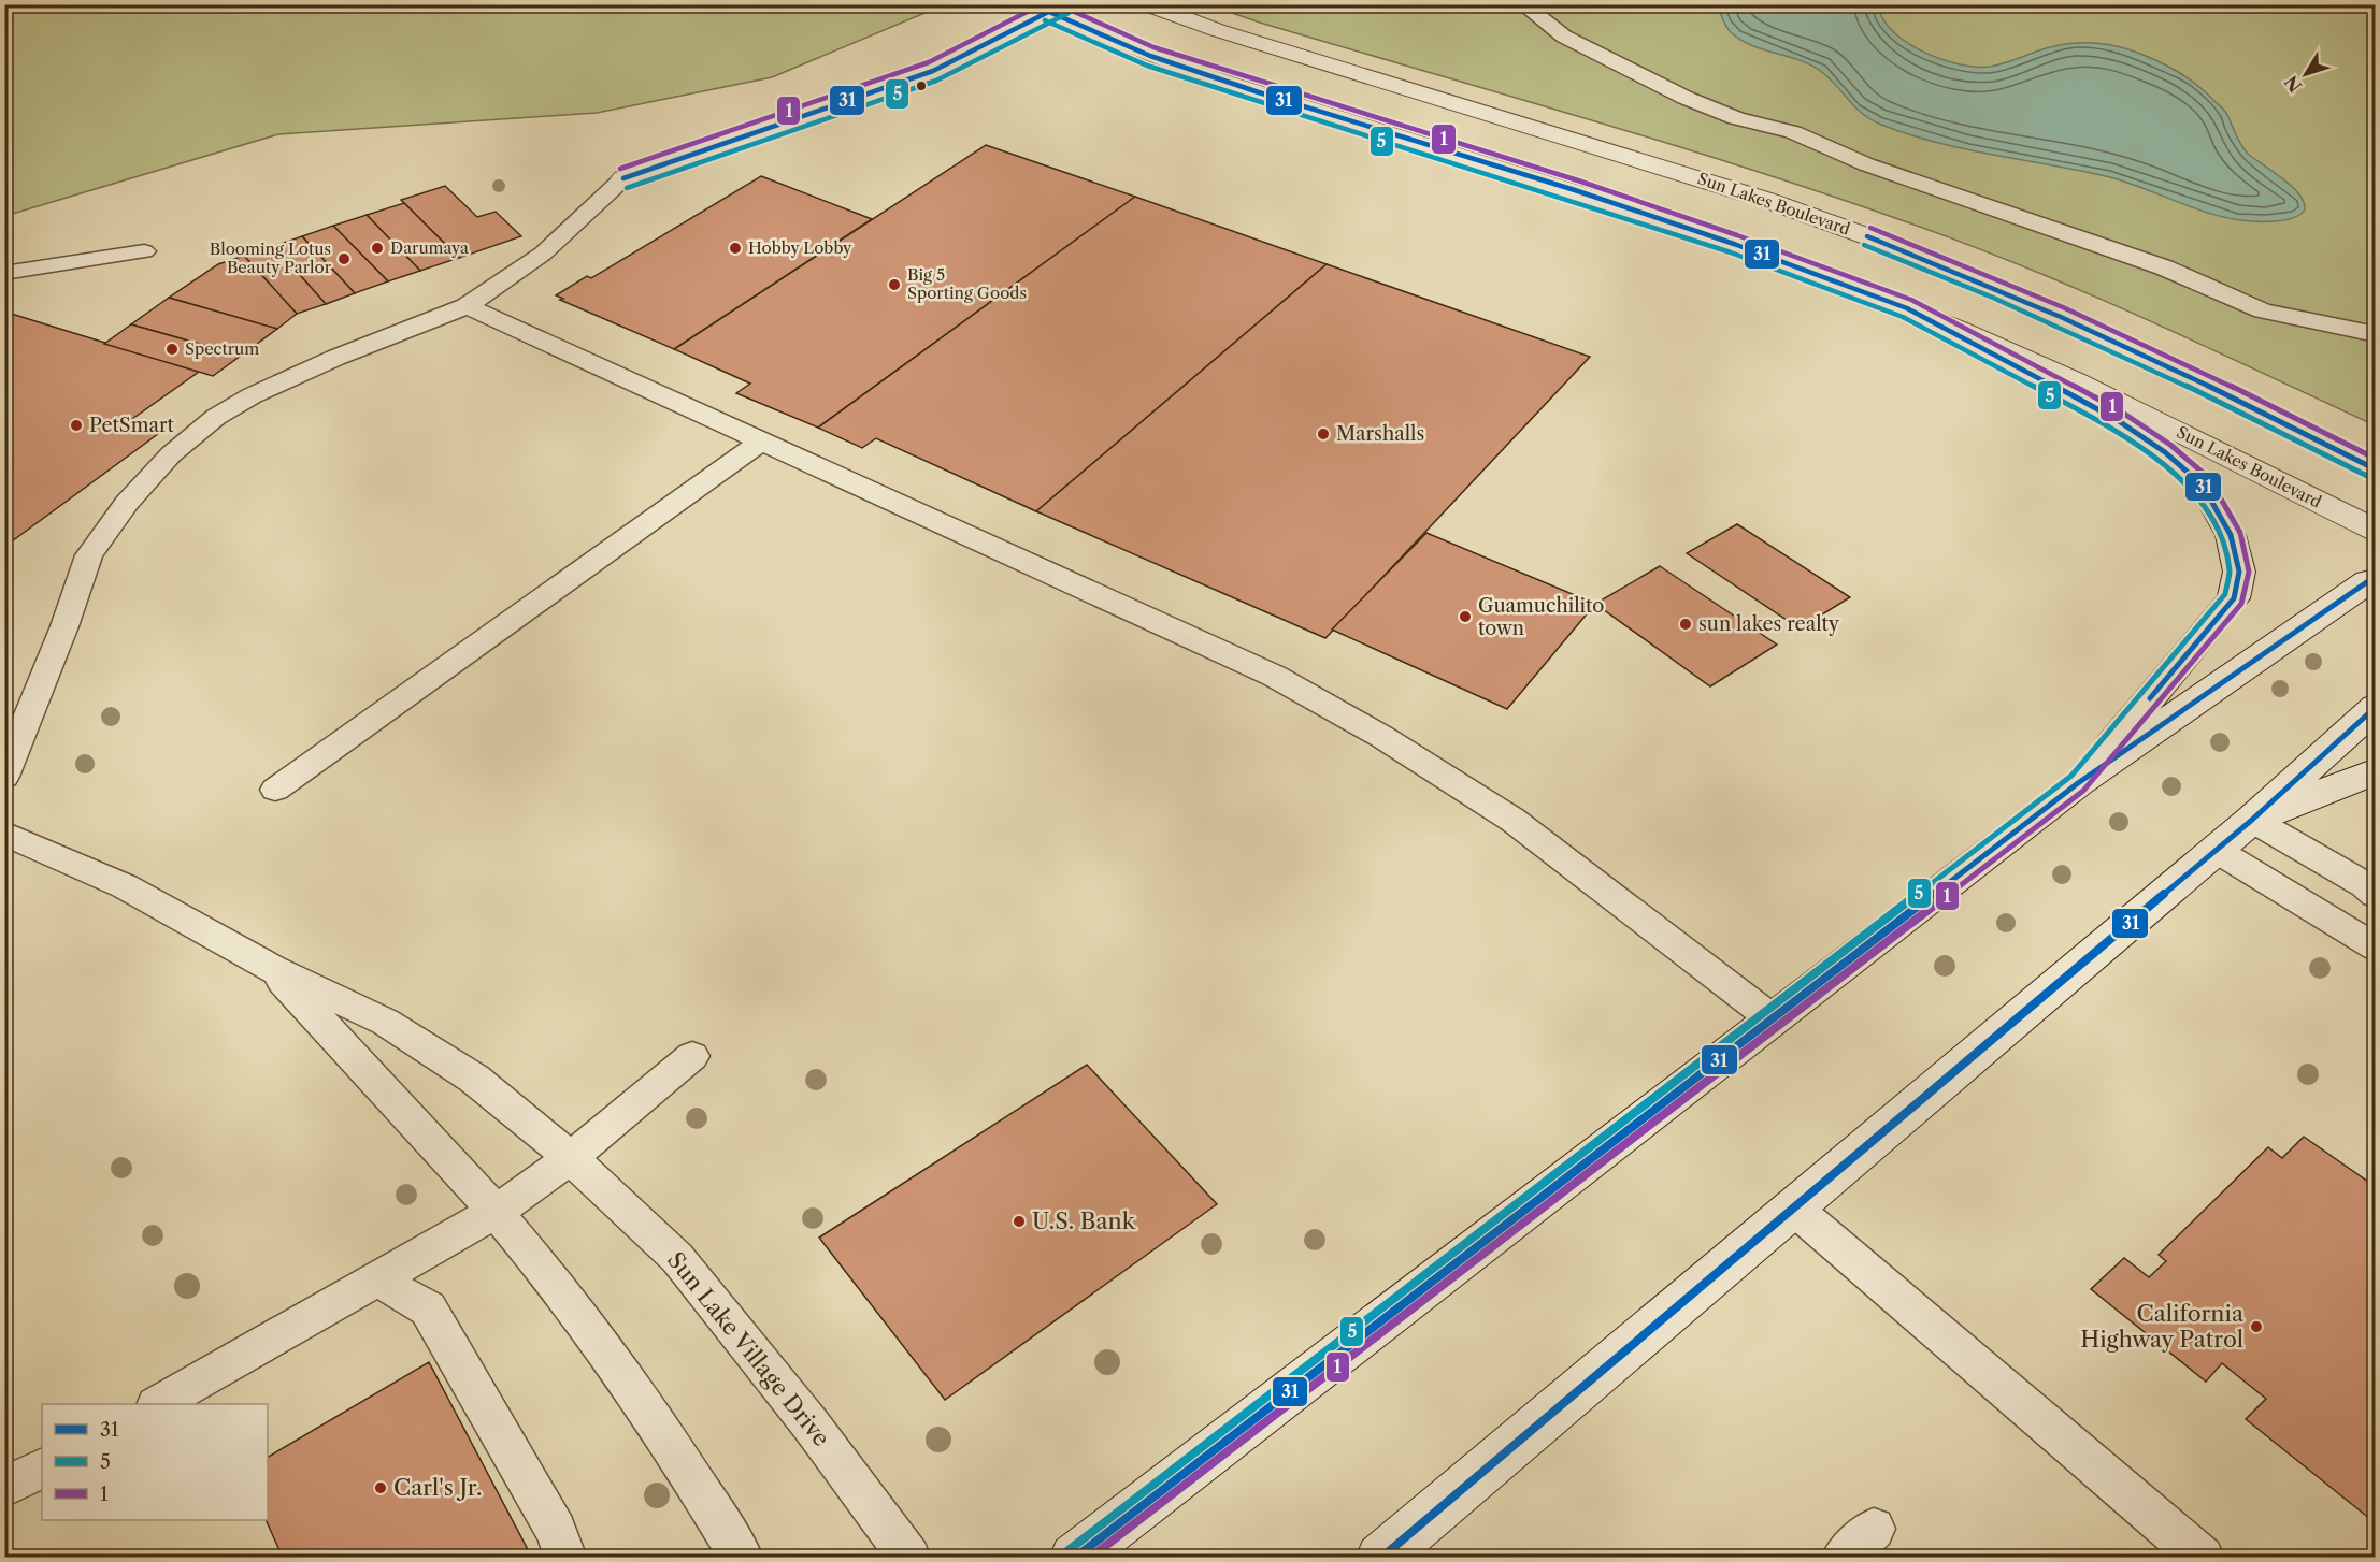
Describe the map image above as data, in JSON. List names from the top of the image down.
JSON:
{
  "streets": {
    "street": ["Sun Lakes Boulevard"],
    "lane": ["Sun Lake Village Drive"]
  },
  "places": [
    "Darumaya",
    "Hobby Lobby",
    "Blooming Lotus Beauty Parlor",
    "Big 5 Sporting Goods",
    "Spectrum",
    "PetSmart",
    "Marshalls",
    "Guamuchilito town",
    "sun lakes realty",
    "U.S. Bank",
    "California Highway Patrol",
    "Carl's Jr."
  ],
  "lines": ["transit line 31", "transit line 1", "transit line 5"],
  "legend": ["31", "5", "1"],
  "north": "bottom left"
}
